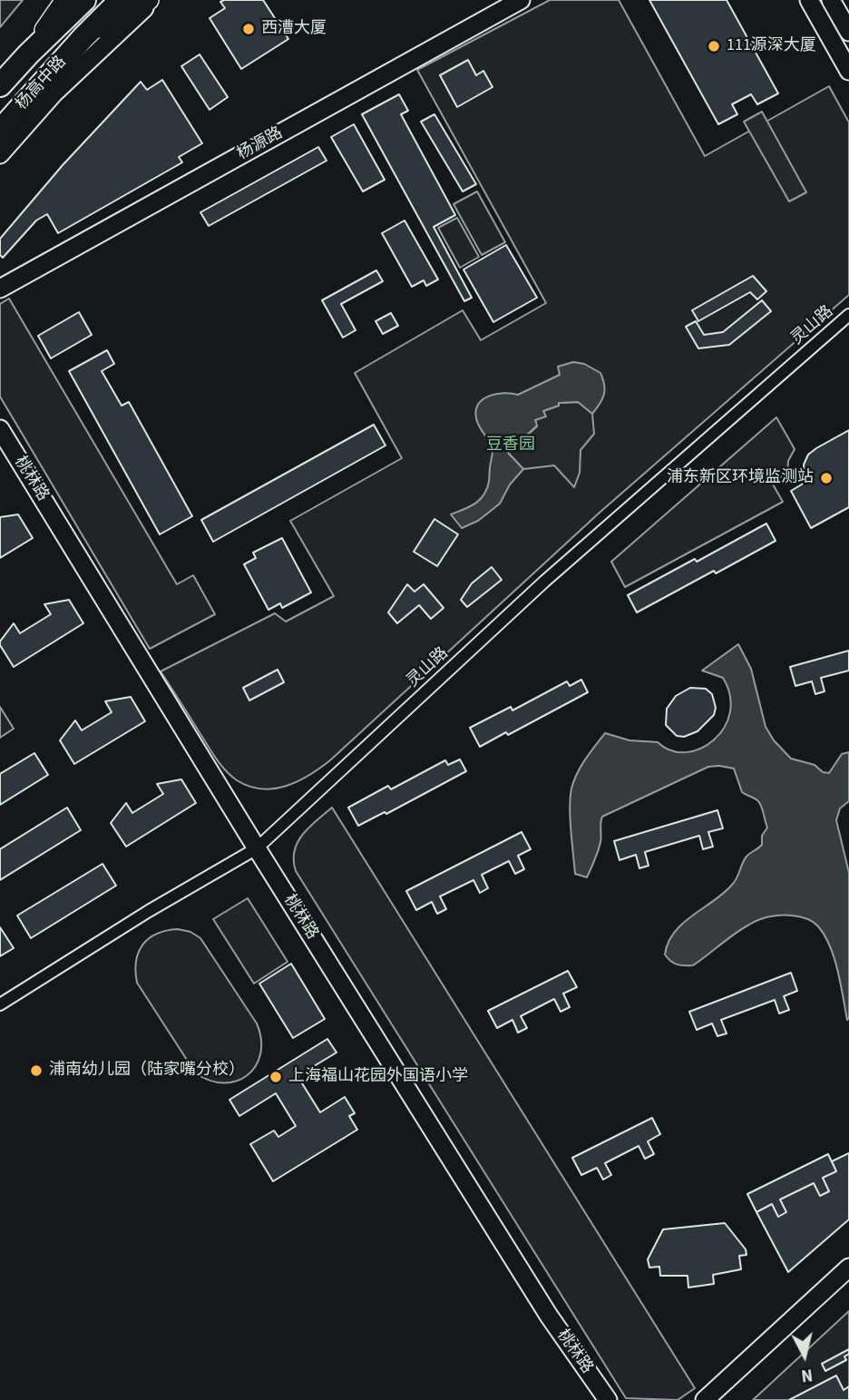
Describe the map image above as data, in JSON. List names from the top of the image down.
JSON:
{
  "streets": {
    "highway": ["杨高中路"],
    "street": ["杨源路", "灵山路", "桃林路"]
  },
  "crossings": [
    ["灵山路", "桃林路"]
  ],
  "parks": ["豆香园"],
  "places": [
    "西漕大厦",
    "111源深大厦",
    "浦东新区环境监测站",
    "浦南幼儿园（陆家嘴分校）",
    "上海福山花园外国语小学"
  ],
  "north": "bottom"
}
